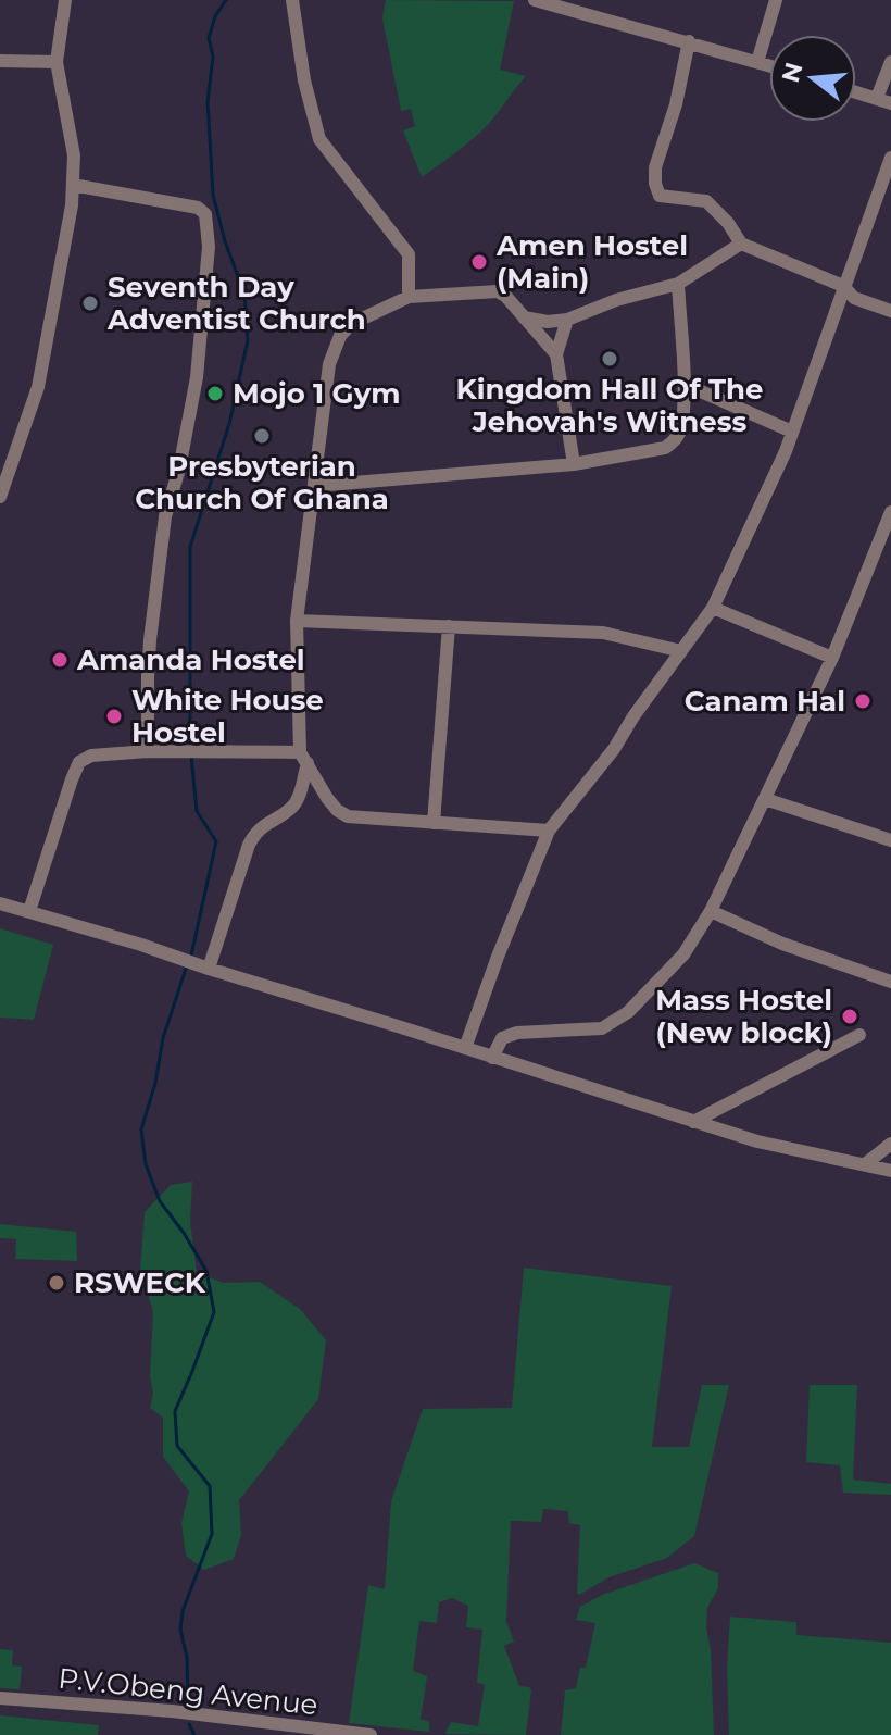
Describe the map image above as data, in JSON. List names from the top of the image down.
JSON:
{
  "streets": {
    "street": ["P.V.Obeng Avenue"]
  },
  "places": [
    "Amen Hostel (Main)",
    "Seventh Day Adventist Church",
    "Kingdom Hall Of The Jehovah's Witness",
    "Mojo 1 Gym",
    "Presbyterian Church Of Ghana",
    "Amanda Hostel",
    "Canam Hal",
    "White House Hostel",
    "Mass Hostel (New block)",
    "RSWECK"
  ],
  "north": "left"
}
